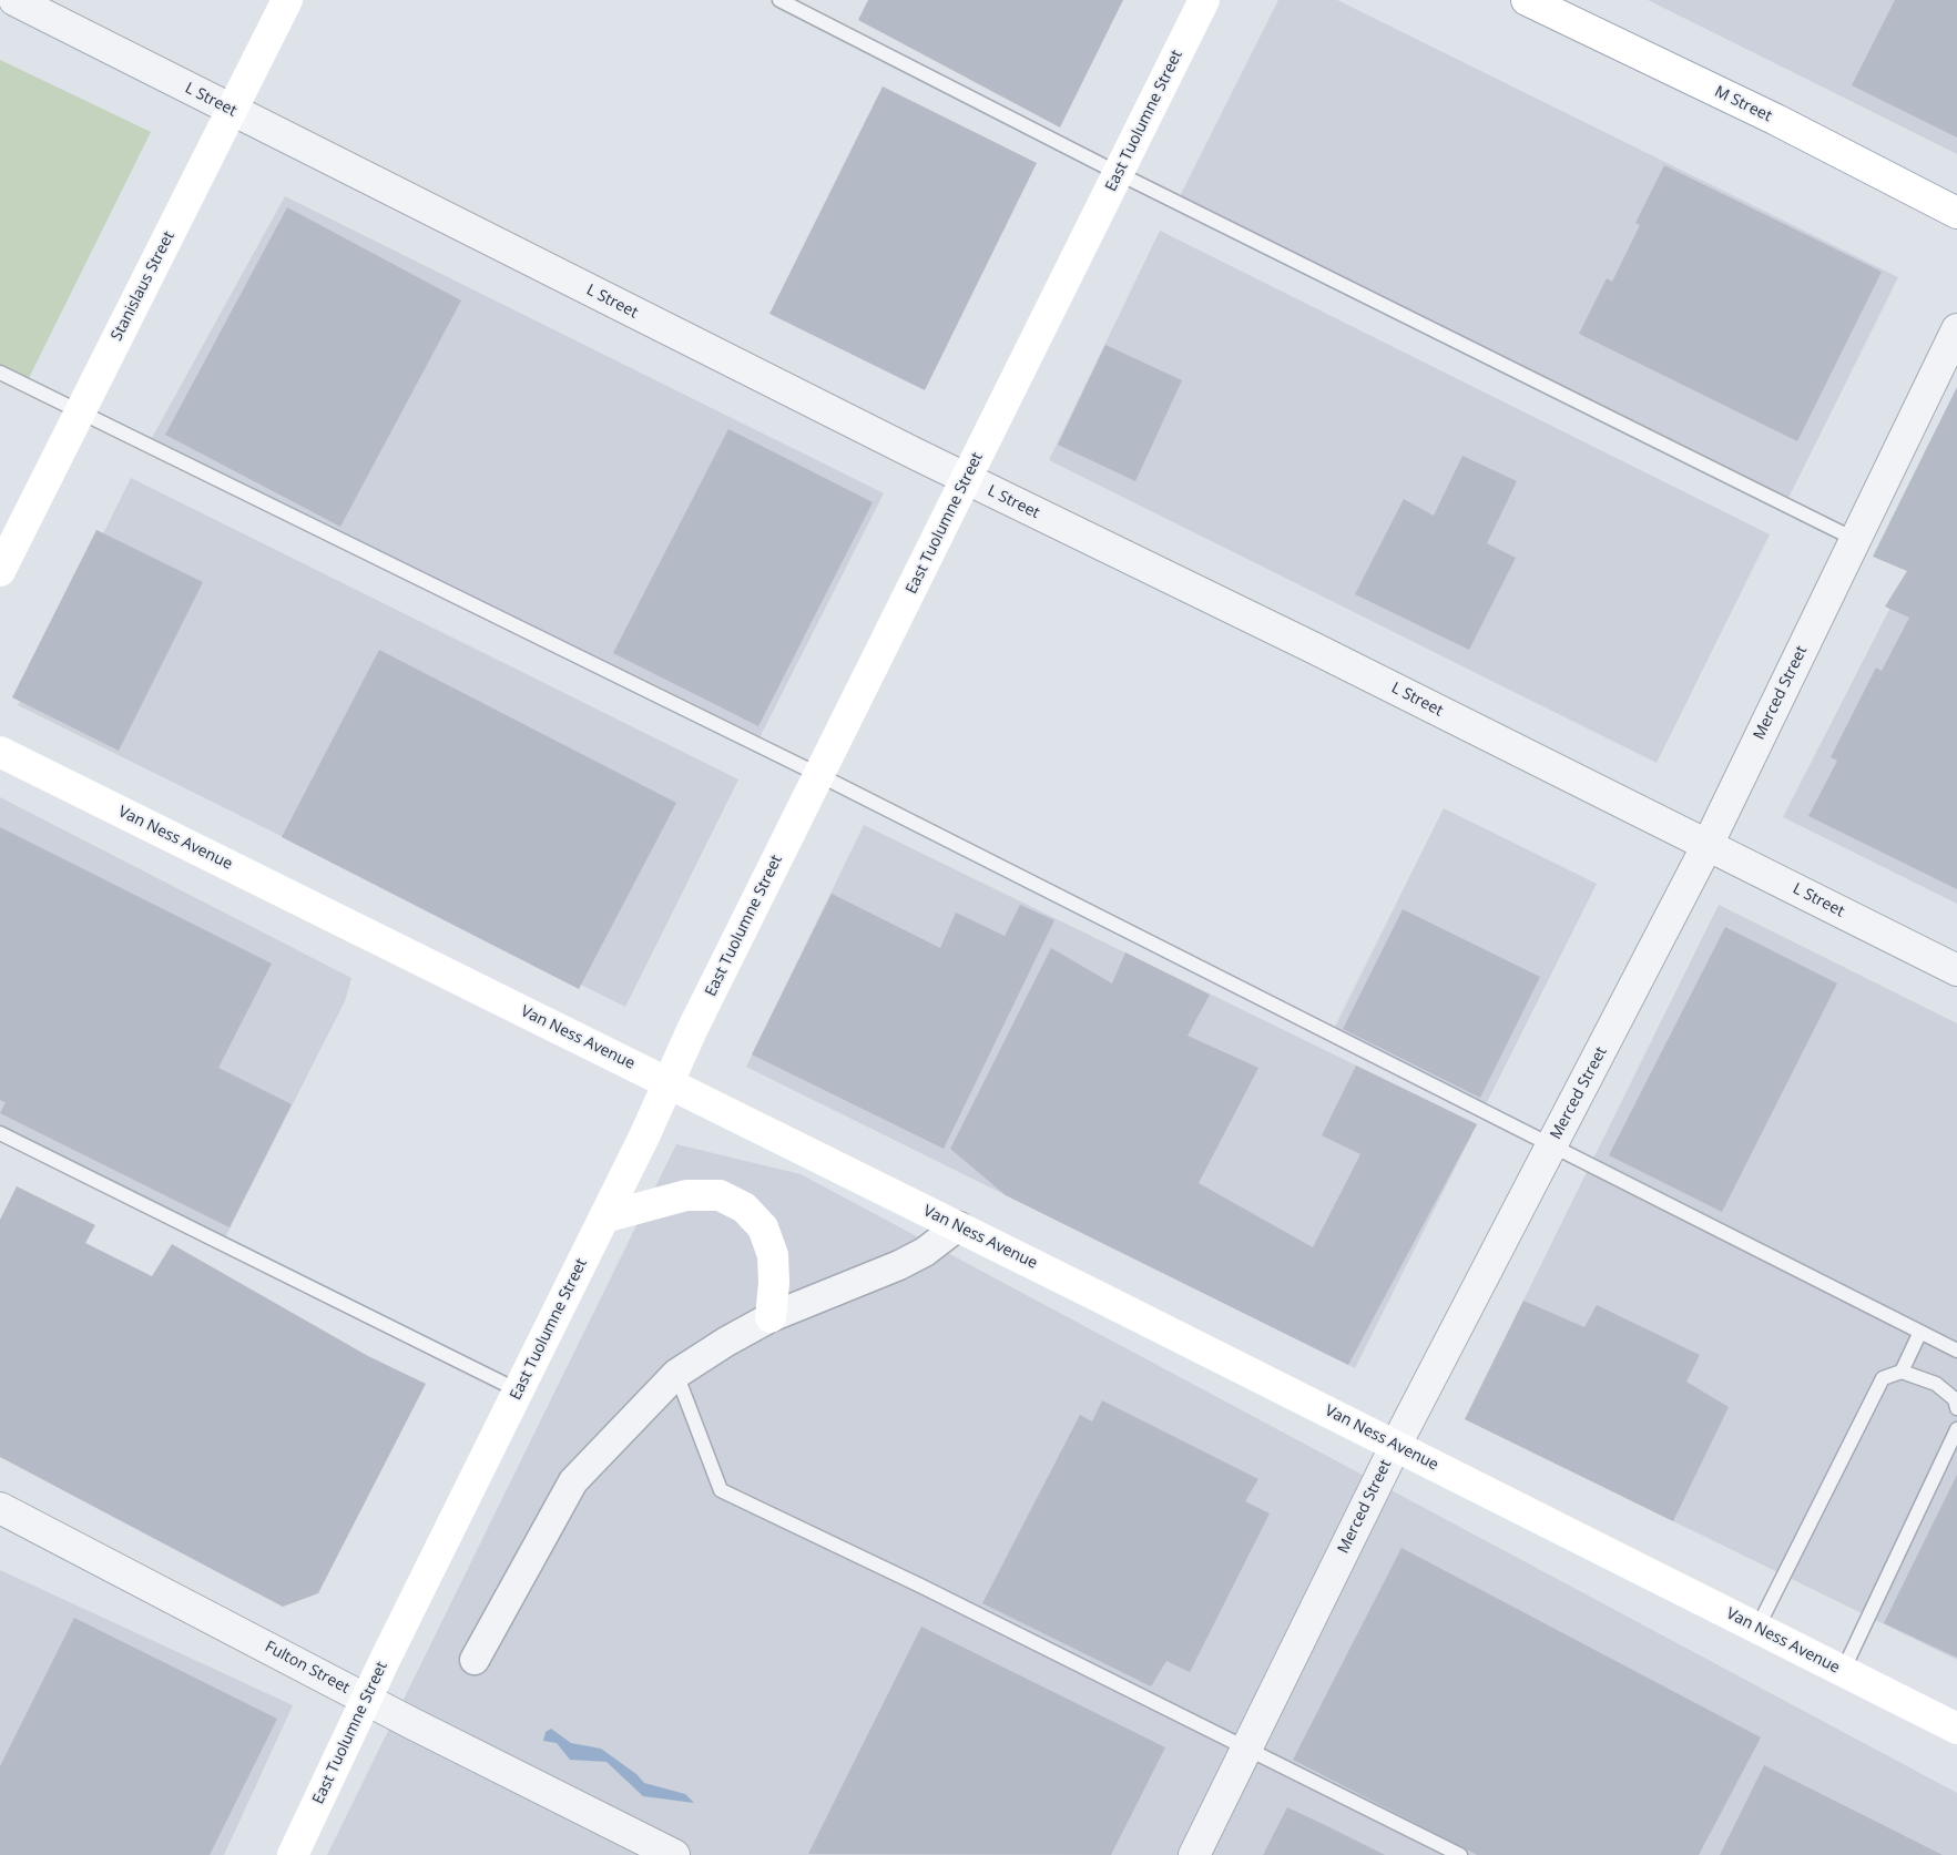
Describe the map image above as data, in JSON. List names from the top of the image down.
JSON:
{
  "streets": {
    "main road": [
      "M Street",
      "East Tuolumne Street",
      "Stanislaus Street",
      "Van Ness Avenue"
    ],
    "street": ["L Street", "Merced Street", "Fulton Street"]
  },
  "crossings": [
    ["L Street", "East Tuolumne Street"],
    ["L Street", "Stanislaus Street"],
    ["L Street", "Merced Street"],
    ["East Tuolumne Street", "Van Ness Avenue"],
    ["East Tuolumne Street", "Fulton Street"],
    ["Merced Street", "Van Ness Avenue"]
  ]
}
